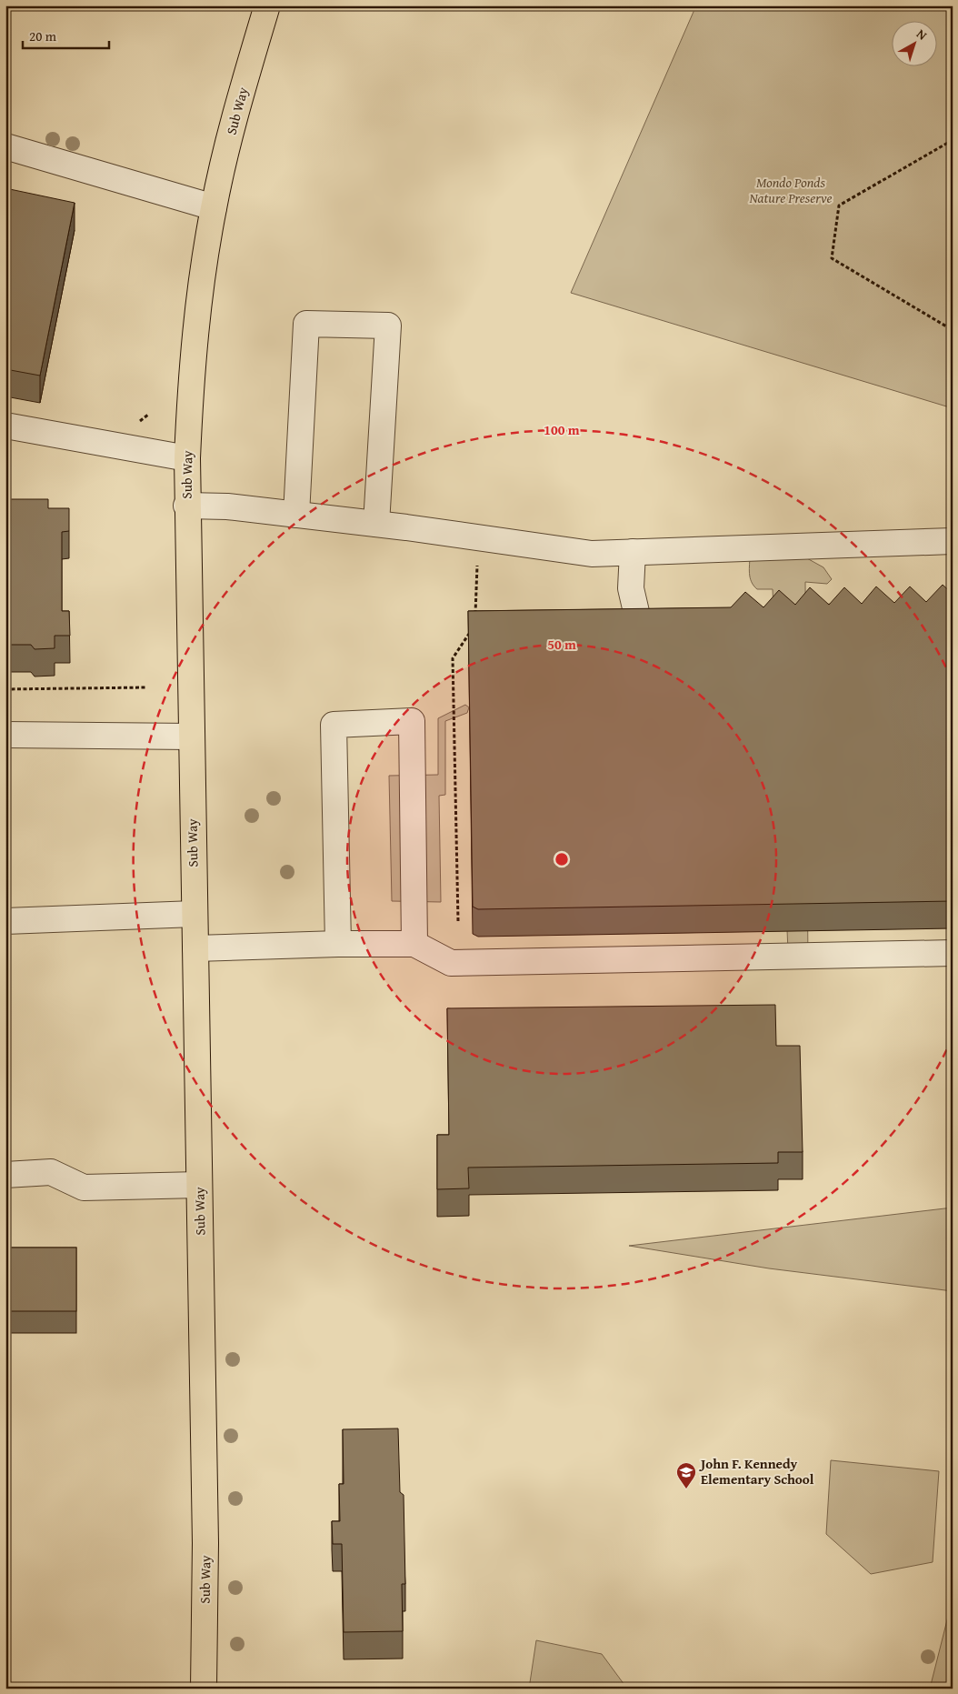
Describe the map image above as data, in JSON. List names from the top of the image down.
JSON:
{
  "streets": {
    "main road": ["Sub Way"]
  },
  "parks": ["Mondo Ponds Nature Preserve"],
  "places": {
    "school or university": ["John F. Kennedy Elementary School"]
  },
  "scale_bar": "20 m",
  "north": "top right",
  "rings": ["100 m", "50 m"]
}
